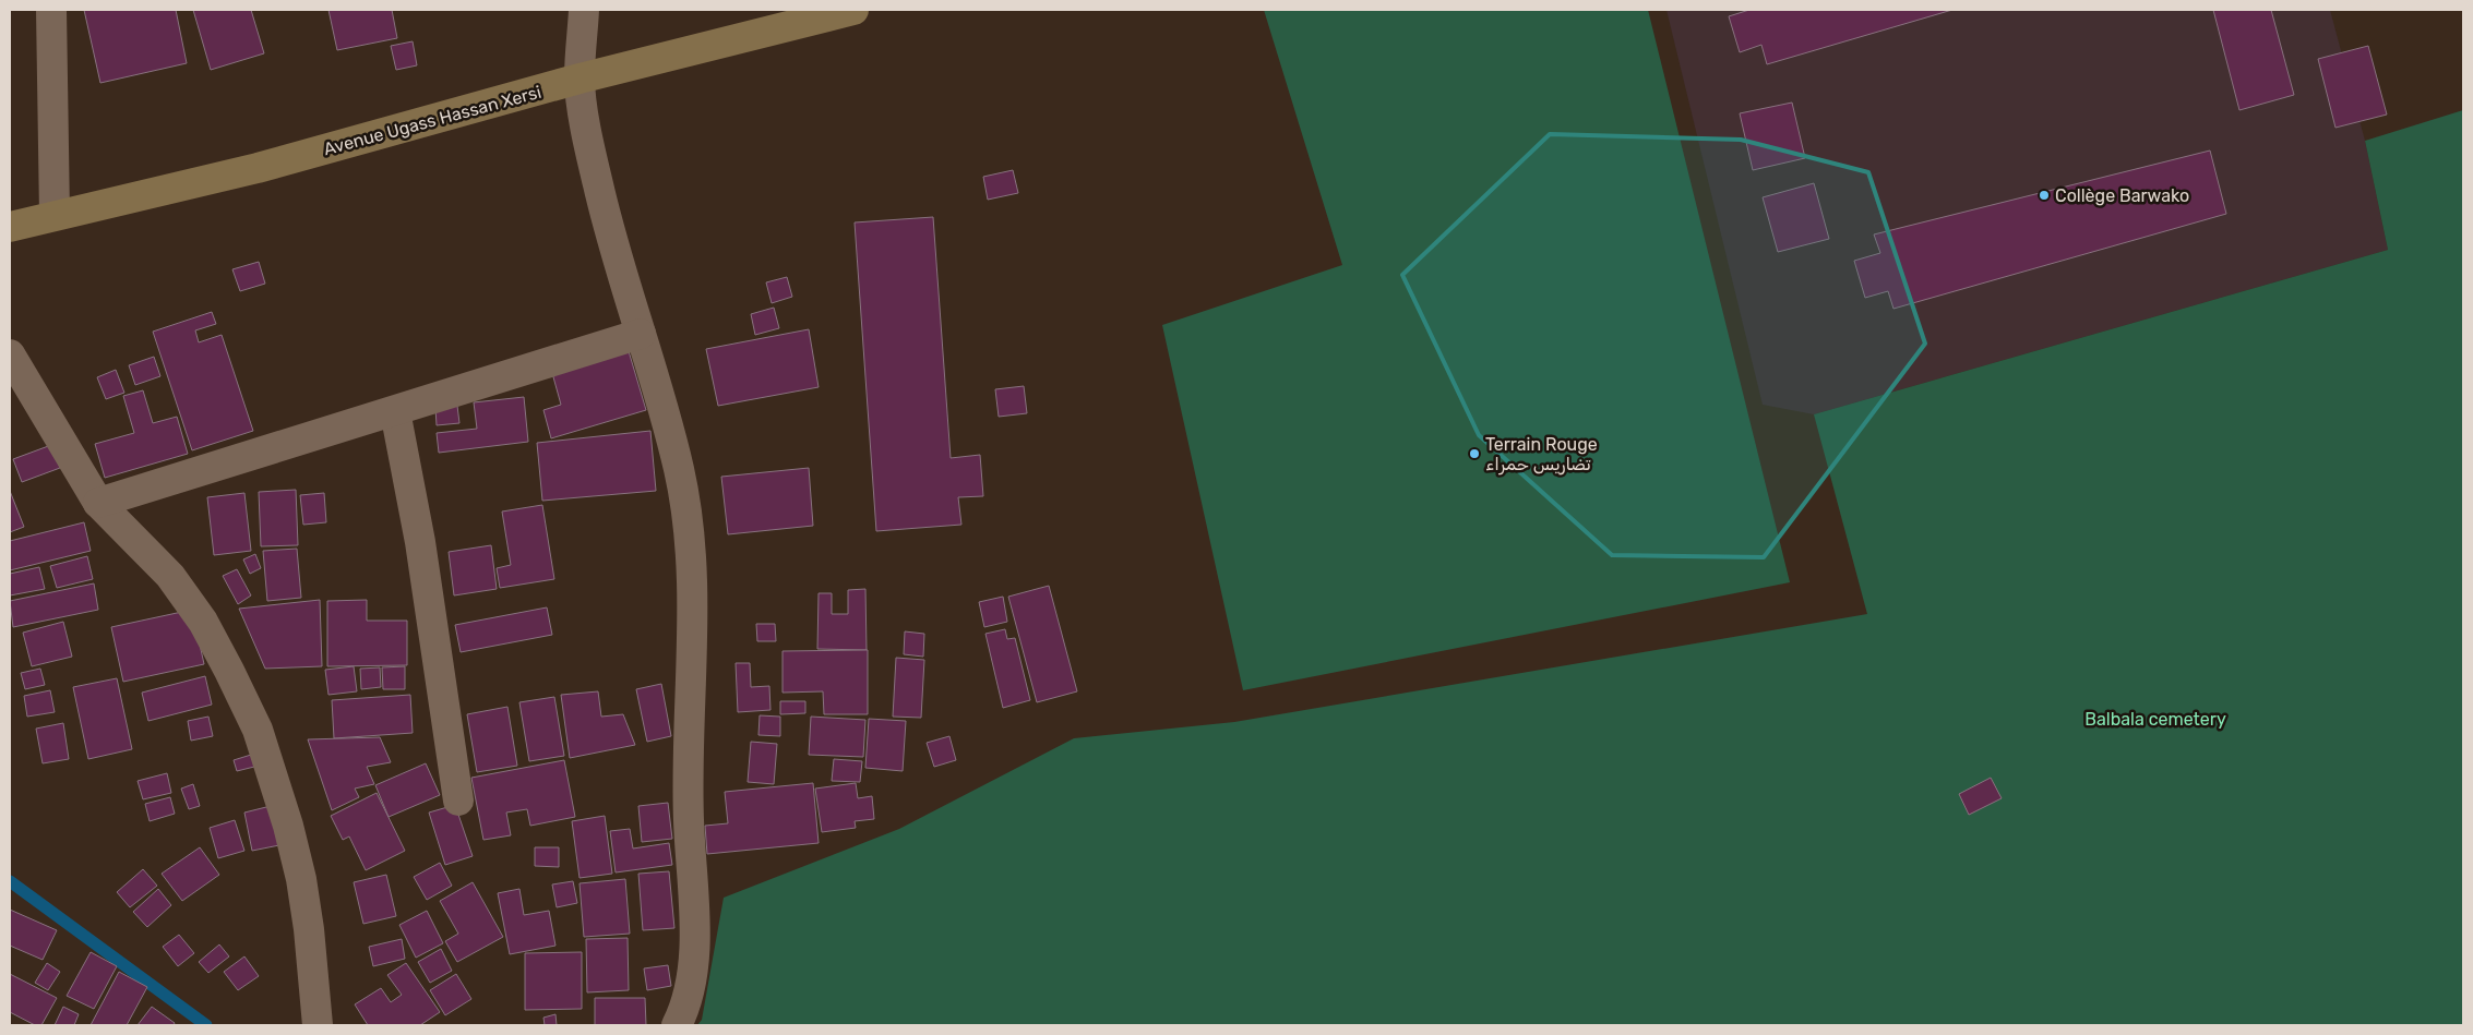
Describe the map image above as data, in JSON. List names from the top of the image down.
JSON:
{
  "streets": {
    "main road": ["Avenue Ugass Hassan Xersi"]
  },
  "parks": ["Balbala cemetery"],
  "places": ["Collège Barwako", "Terrain Rouge تضاريس حمراء"]
}
